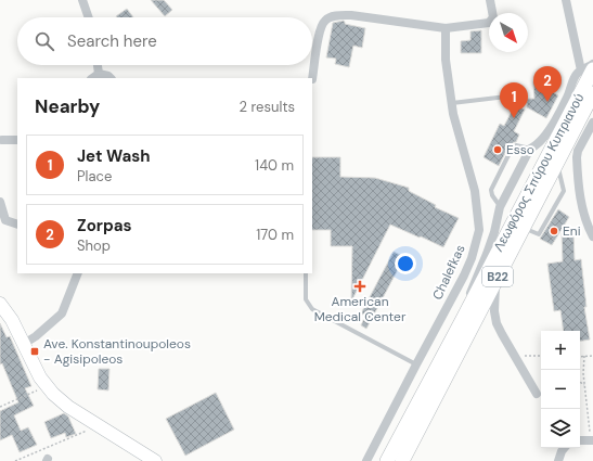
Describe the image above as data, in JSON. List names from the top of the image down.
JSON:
{
  "streets": {
    "main road": ["Λεωφόρος Σπύρου Κυπριανού", "B22"],
    "street": ["Chalefkas"]
  },
  "places": {
    "other": ["Esso", "Eni"],
    "health": ["American Medical Center"],
    "transit": ["Ave. Konstantinoupoleos - Agisipoleos"]
  },
  "north": "bottom right",
  "page": {
    "search": "Search here",
    "pins": ["2", "1"],
    "heading": ["Nearby", "2 results"],
    "list": [
      {
        "mark": "1",
        "name": "Jet Wash",
        "note": "Place",
        "value": "140 m"
      },
      {
        "mark": "2",
        "name": "Zorpas",
        "note": "Shop",
        "value": "170 m"
      }
    ],
    "map_buttons": ["+", "−"]
  }
}
